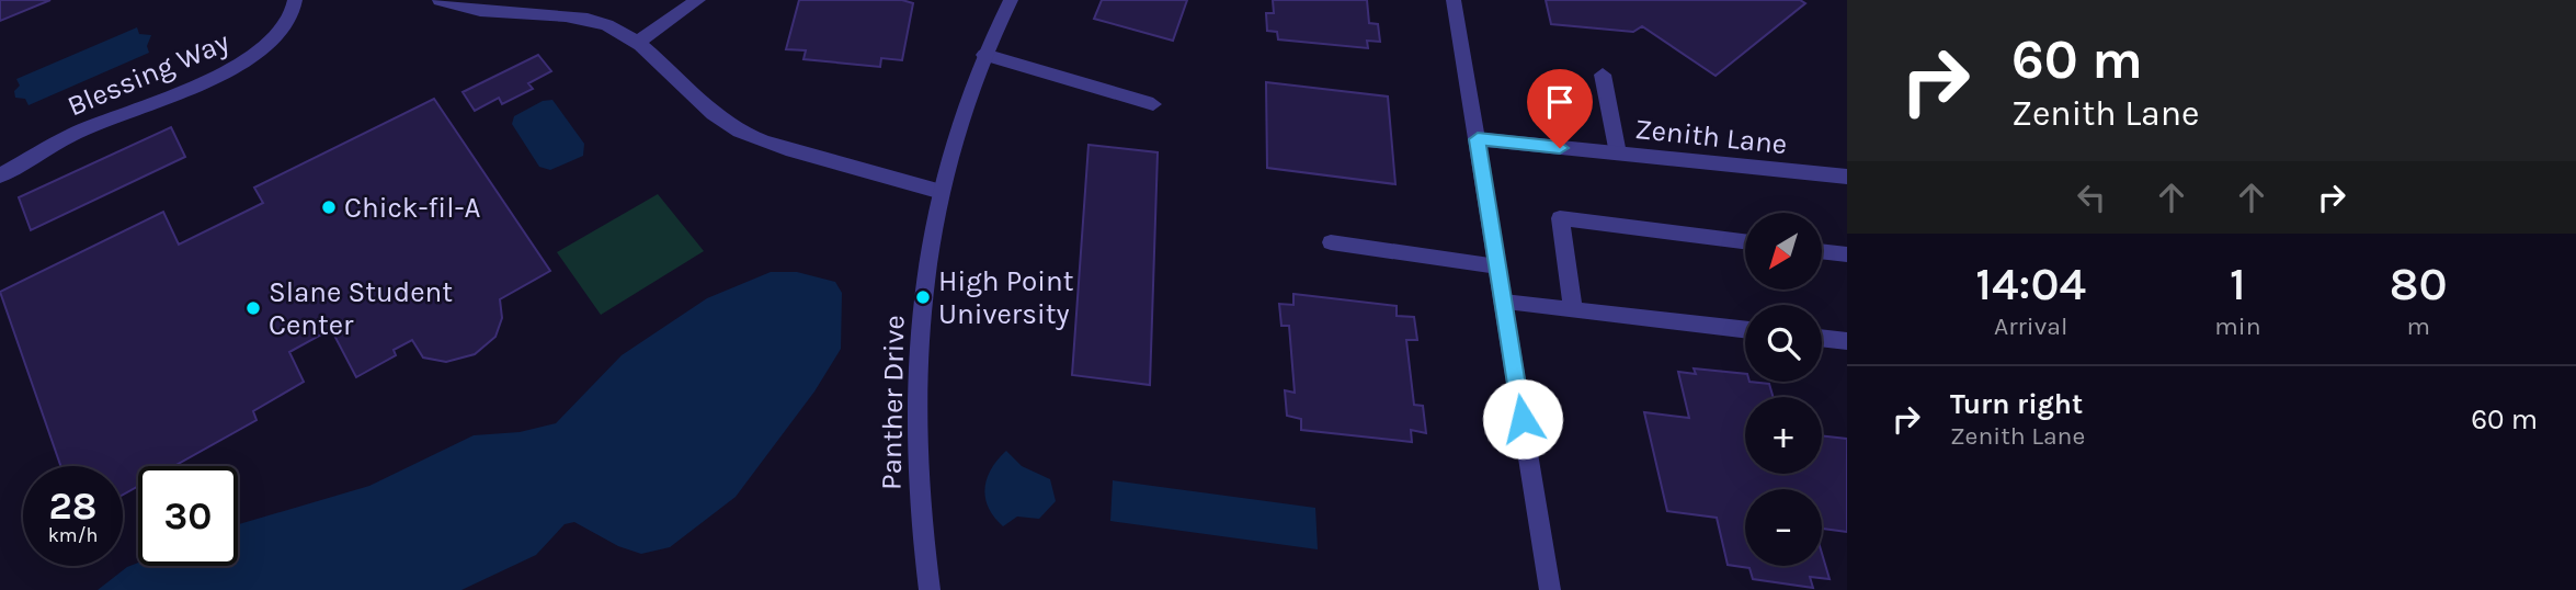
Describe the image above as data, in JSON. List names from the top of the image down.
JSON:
{
  "streets": {
    "street": ["Blessing Way", "Zenith Lane", "Panther Drive"]
  },
  "places": ["Chick-fil-A", "High Point University", "Slane Student Center"],
  "north": "bottom left",
  "page": {
    "turn": ["60 m", "Zenith Lane"],
    "map_buttons": ["+", "−"],
    "eta": [
      "14:04",
      "Arrival",
      "1",
      "min",
      "80",
      "m"
    ],
    "list": [
      {
        "name": "Turn right",
        "note": "Zenith Lane",
        "value": "60 m"
      }
    ],
    "speed": "28 km/h",
    "limit": "30"
  }
}
